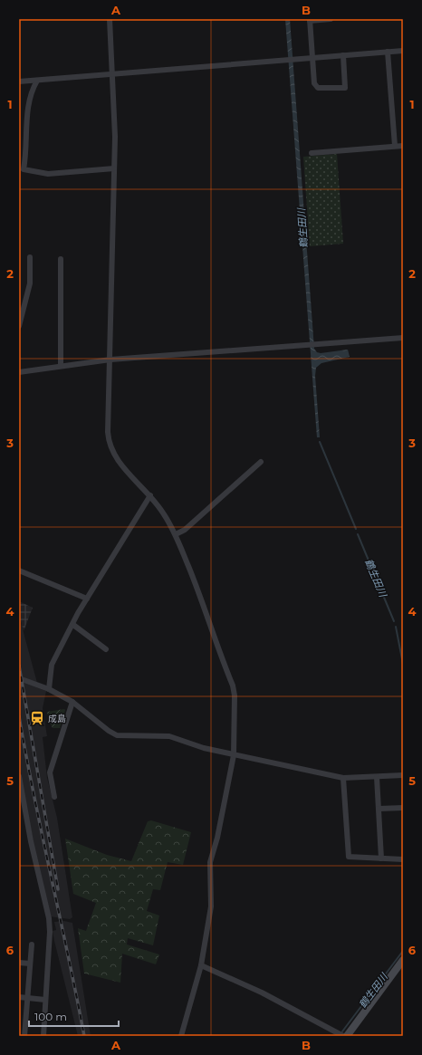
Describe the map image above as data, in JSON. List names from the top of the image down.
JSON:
{
  "water": ["鶴生田川"],
  "places": {
    "station": ["成島"]
  },
  "scale_bar": "100 m",
  "grid": {
    "columns": ["A", "B"],
    "rows": [
      "1",
      "2",
      "3",
      "4",
      "5",
      "6"
    ]
  }
}
